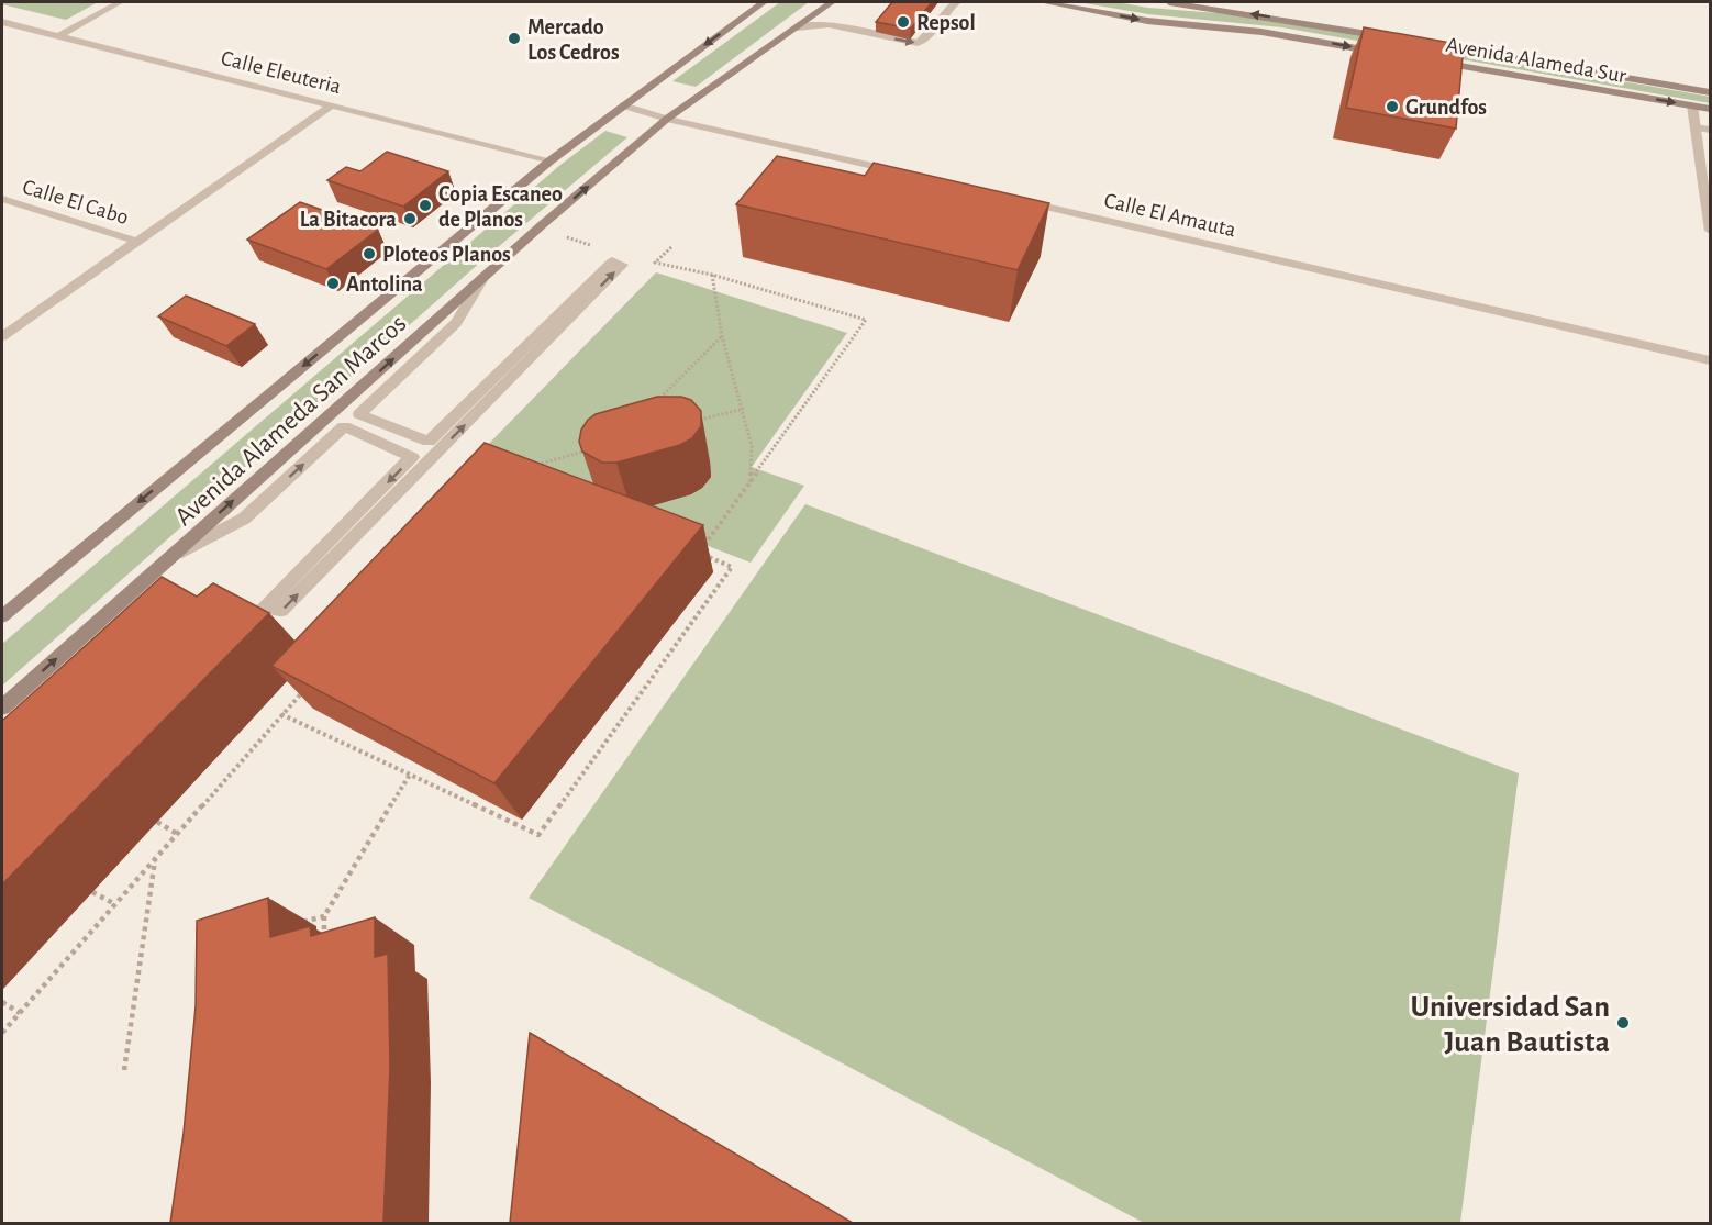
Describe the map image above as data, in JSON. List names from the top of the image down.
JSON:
{
  "streets": {
    "main road": ["Avenida Alameda Sur", "Avenida Alameda San Marcos"],
    "street": ["Calle Eleuteria", "Calle El Cabo", "Calle El Amauta"]
  },
  "crossings": [
    ["Calle Eleuteria", "Avenida Alameda San Marcos"]
  ],
  "places": [
    "Repsol",
    "Mercado Los Cedros",
    "Grundfos",
    "Copia Escaneo de Planos",
    "La Bitacora",
    "Ploteos Planos",
    "Antolina",
    "Universidad San Juan Bautista"
  ]
}
